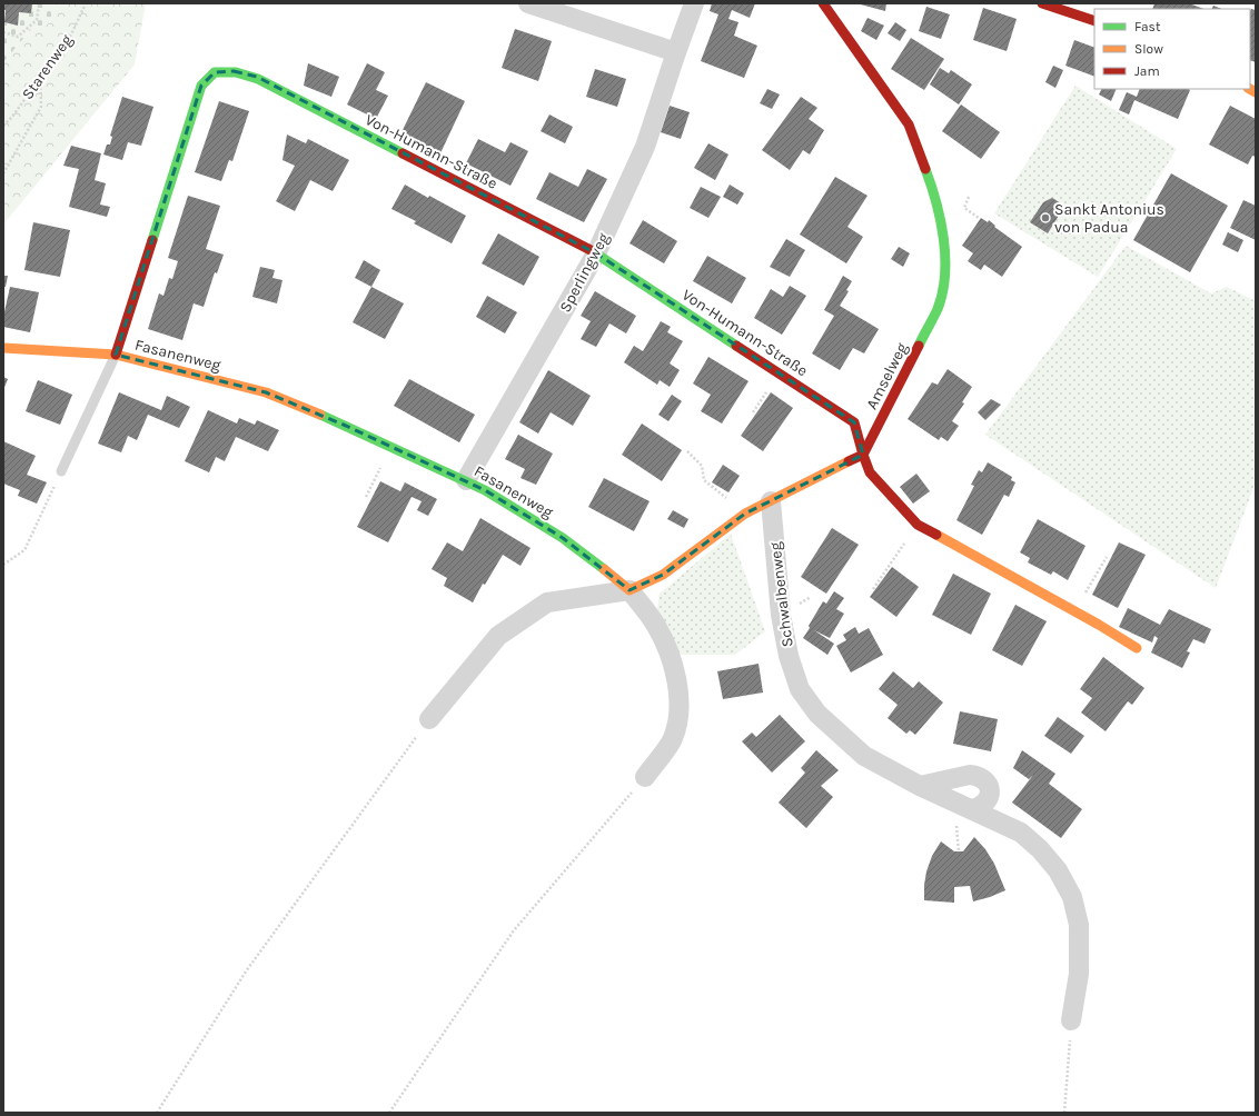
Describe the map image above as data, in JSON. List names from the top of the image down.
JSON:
{
  "streets": {
    "street": [
      "Von-Humann-Straße",
      "Sperlingweg",
      "Fasanenweg",
      "Amselweg",
      "Schwalbenweg"
    ],
    "path": ["Starenweg"]
  },
  "crossings": [
    ["Von-Humann-Straße", "Sperlingweg"],
    ["Von-Humann-Straße", "Fasanenweg"],
    ["Von-Humann-Straße", "Amselweg"],
    ["Sperlingweg", "Fasanenweg"]
  ],
  "places": ["Sankt Antonius von Padua"],
  "legend": ["Fast", "Slow", "Jam"]
}
